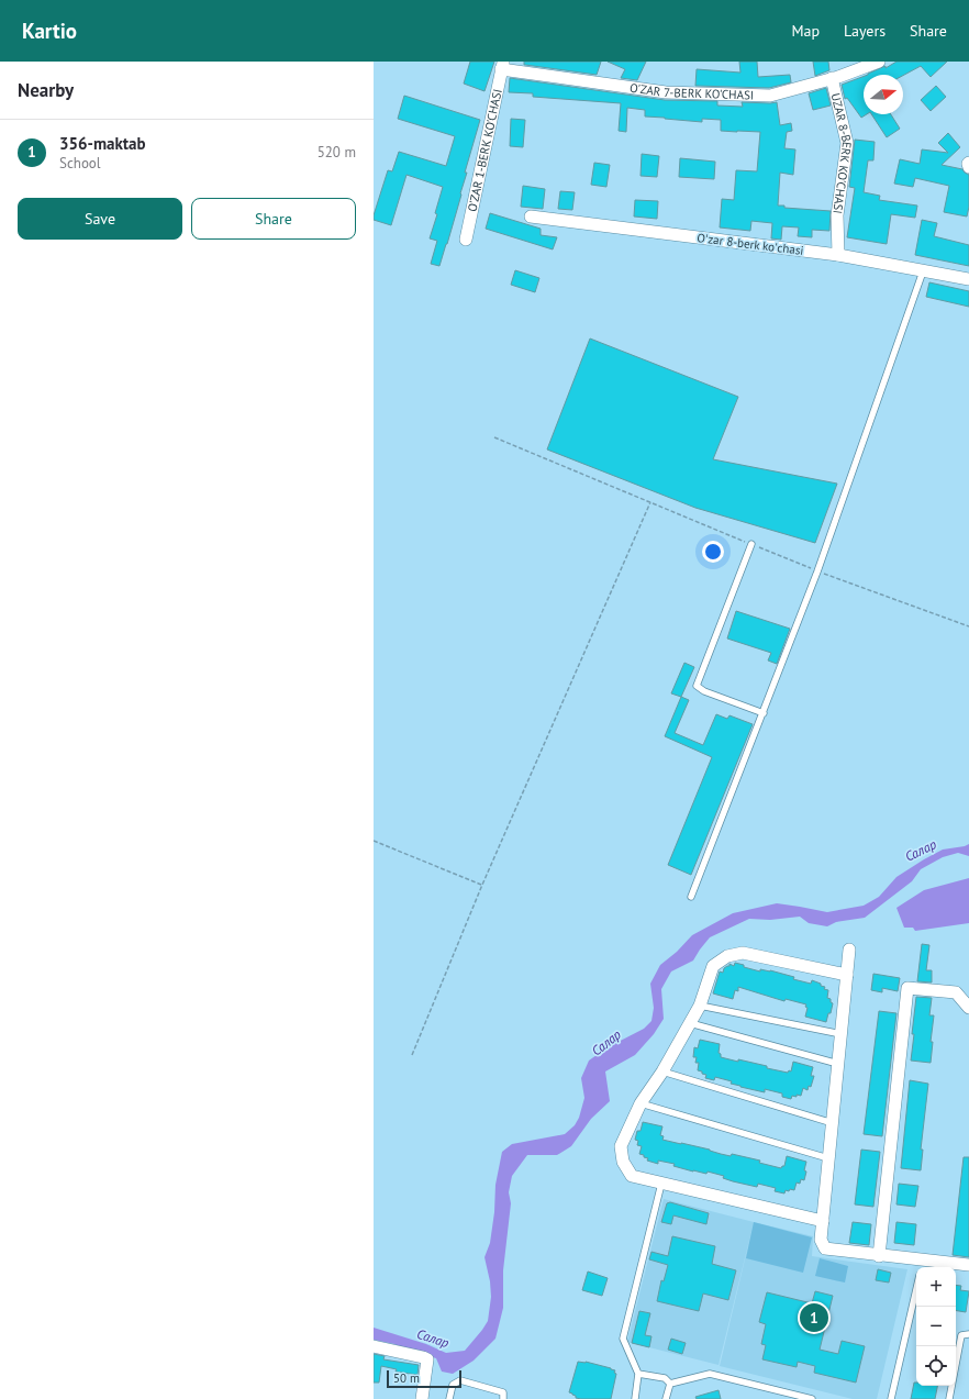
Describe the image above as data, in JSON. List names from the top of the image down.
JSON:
{
  "streets": {
    "street": [
      "O'ZAR 7-BERK KO'CHASI",
      "O'ZAR 1-BERK KO'CHASI",
      "UZAR 8-BERK KO'CHASI",
      "Oʻzar 8-berk koʻchasi"
    ]
  },
  "crossings": [
    ["O'ZAR 7-BERK KO'CHASI", "O'ZAR 1-BERK KO'CHASI"],
    ["O'ZAR 7-BERK KO'CHASI", "UZAR 8-BERK KO'CHASI"],
    ["UZAR 8-BERK KO'CHASI", "Oʻzar 8-berk koʻchasi"]
  ],
  "water": ["Салар"],
  "scale_bar": "50 m",
  "north": "right",
  "page": {
    "header": "Kartio",
    "nav": ["Map", "Layers", "Share"],
    "heading": "Nearby",
    "list": [
      {
        "mark": "1",
        "name": "356-maktab",
        "note": "School",
        "value": "520 m"
      }
    ],
    "buttons": ["Save", "Share"],
    "map_buttons": ["+", "−"],
    "pins": "1",
    "scale": "50 m"
  }
}
